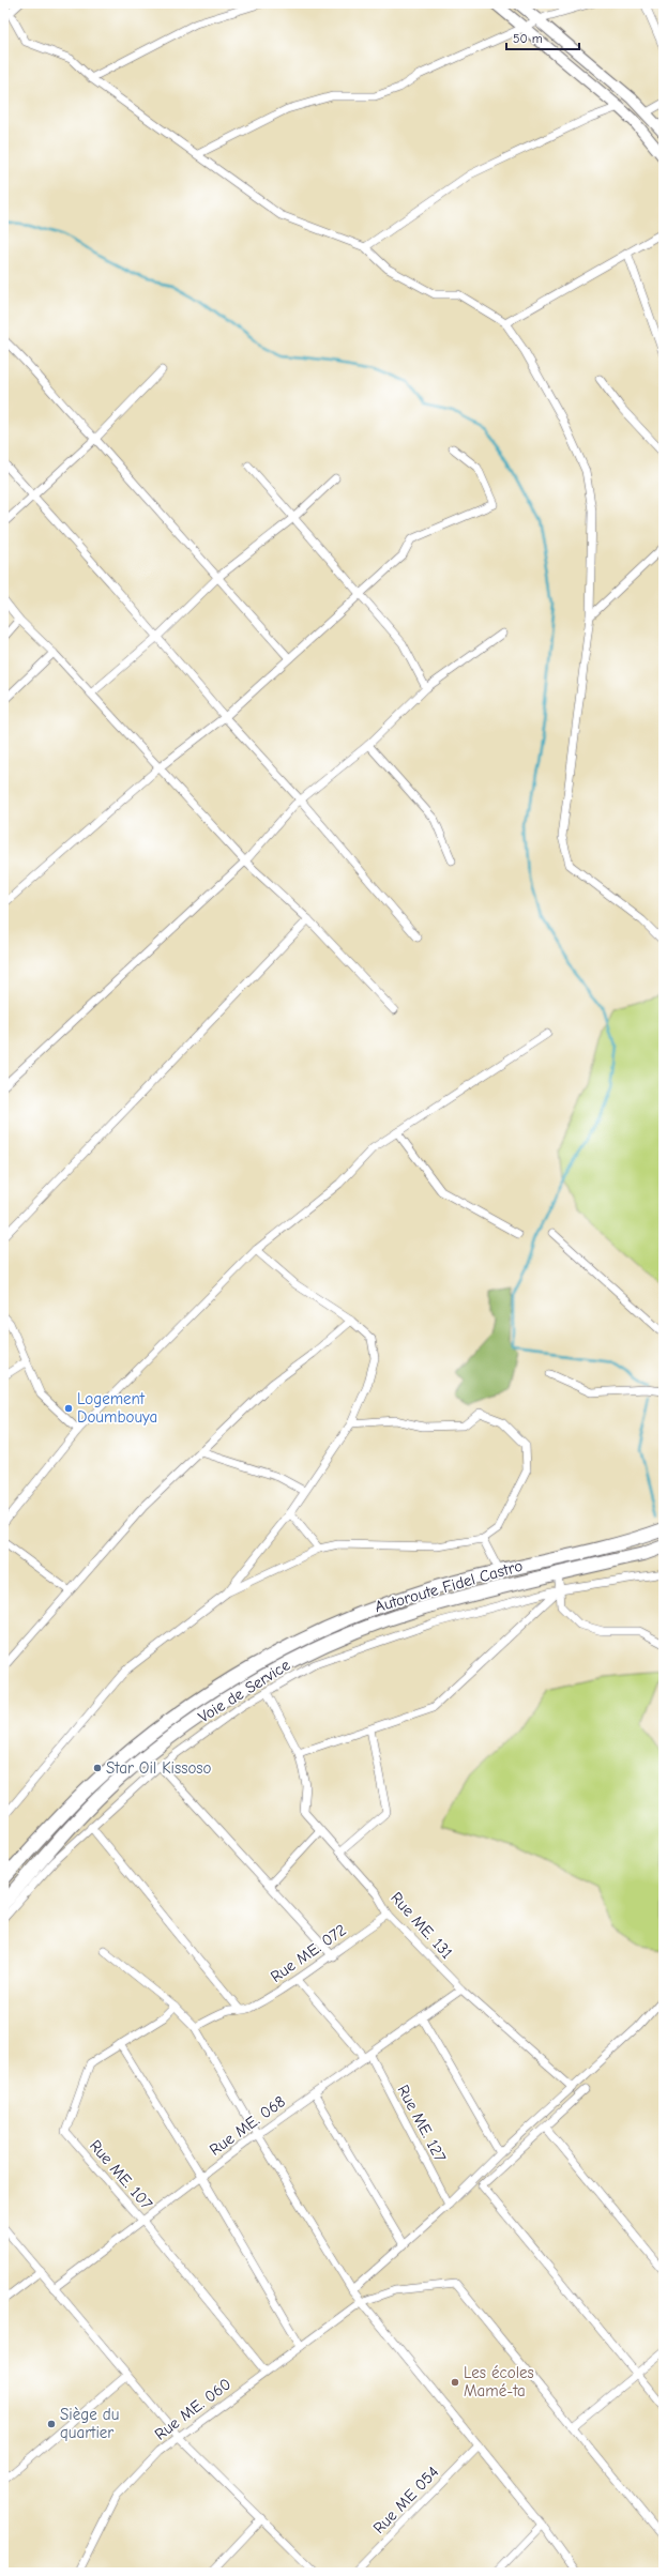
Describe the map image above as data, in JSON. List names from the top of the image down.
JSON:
{
  "streets": {
    "highway": ["Autoroute Fidel Castro"],
    "street": [
      "Voie de Service",
      "Rue ME. 131",
      "Rue ME. 072",
      "Rue ME. 127",
      "Rue ME. 068",
      "Rue ME. 107",
      "Rue ME. 060",
      "Rue ME 054"
    ]
  },
  "crossings": [
    ["Voie de Service", "Rue ME. 131"],
    ["Rue ME. 131", "Rue ME. 072"],
    ["Rue ME. 131", "Rue ME. 068"],
    ["Rue ME. 072", "Rue ME. 127"],
    ["Rue ME. 127", "Rue ME. 068"],
    ["Rue ME. 068", "Rue ME. 107"],
    ["Rue ME. 107", "Rue ME. 060"]
  ],
  "places": [
    "Logement Doumbouya",
    "Star Oil Kissoso",
    "Les écoles Mamé-ta",
    "Siège du quartier"
  ],
  "scale_bar": "50 m"
}
